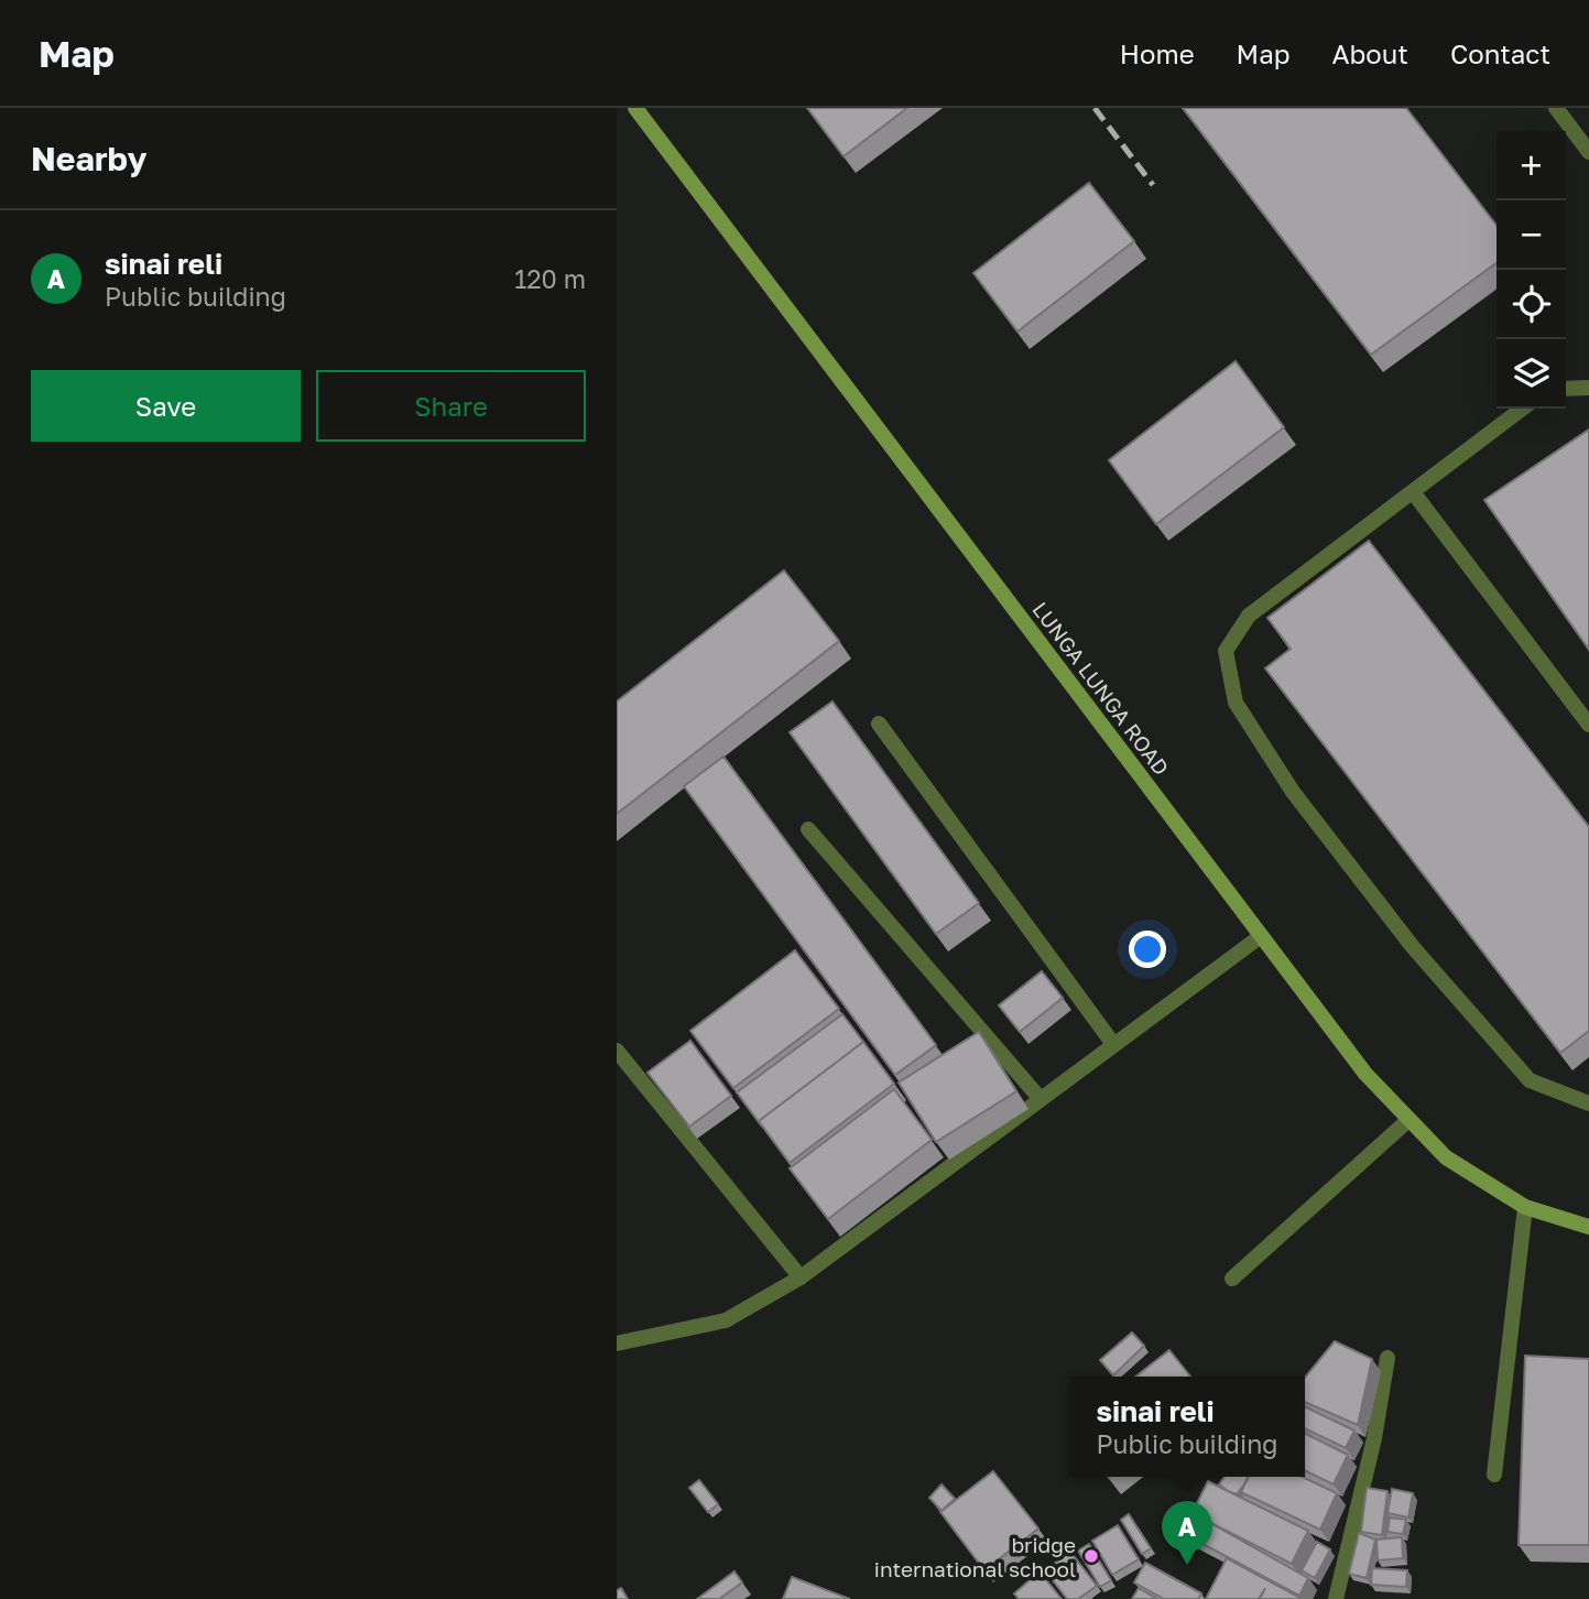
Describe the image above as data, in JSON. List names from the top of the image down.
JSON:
{
  "streets": {
    "main road": ["LUNGA LUNGA ROAD"]
  },
  "places": ["bridge international school"],
  "page": {
    "header": "Map",
    "nav": [
      "Home",
      "Map",
      "About",
      "Contact"
    ],
    "heading": "Nearby",
    "map_buttons": ["+", "−"],
    "list": [
      {
        "mark": "A",
        "name": "sinai reli",
        "note": "Public building",
        "value": "120 m"
      }
    ],
    "buttons": ["Save", "Share"],
    "popup": ["sinai reli", "Public building"],
    "pins": "A"
  }
}
